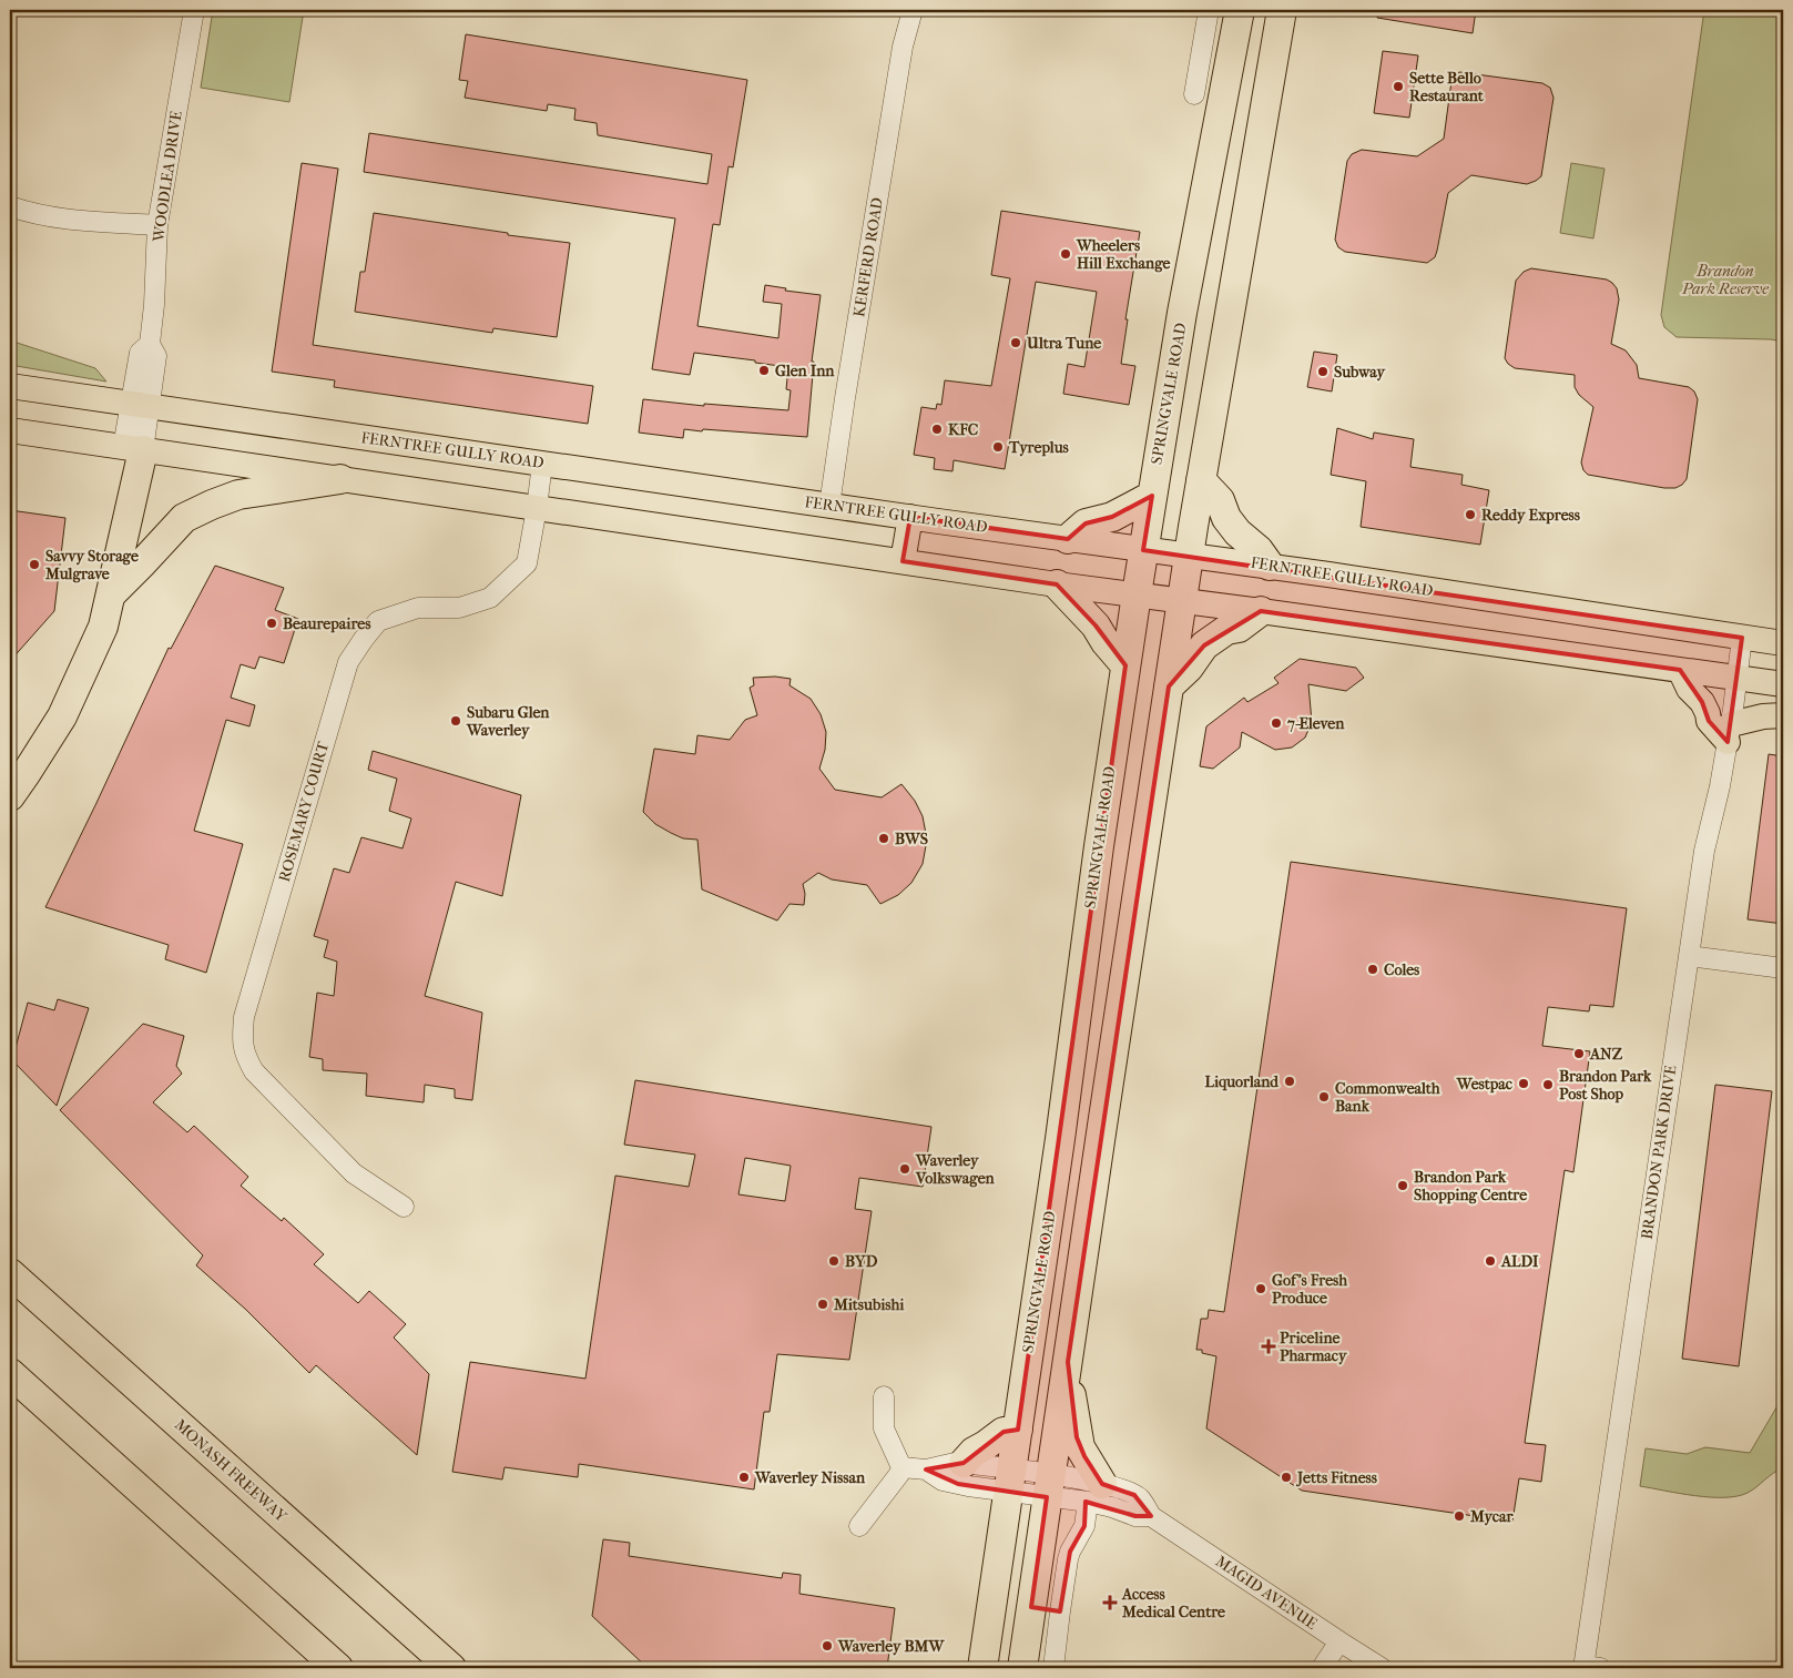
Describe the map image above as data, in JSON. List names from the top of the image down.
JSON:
{
  "streets": {
    "highway": ["SPRINGVALE ROAD", "MONASH FREEWAY"],
    "main road": ["FERNTREE GULLY ROAD"],
    "street": [
      "WOODLEA DRIVE",
      "KERFERD ROAD",
      "ROSEMARY COURT",
      "BRANDON PARK DRIVE",
      "MAGID AVENUE"
    ]
  },
  "crossings": [
    ["WOODLEA DRIVE", "FERNTREE GULLY ROAD"],
    ["KERFERD ROAD", "FERNTREE GULLY ROAD"],
    ["SPRINGVALE ROAD", "FERNTREE GULLY ROAD"],
    ["SPRINGVALE ROAD", "MAGID AVENUE"],
    ["FERNTREE GULLY ROAD", "ROSEMARY COURT"],
    ["FERNTREE GULLY ROAD", "BRANDON PARK DRIVE"]
  ],
  "parks": ["Brandon Park Reserve"],
  "places": {
    "other": [
      "Sette Bello Restaurant",
      "Wheelers Hill Exchange",
      "Ultra Tune",
      "Glen Inn",
      "Subway",
      "KFC",
      "Tyreplus",
      "Reddy Express",
      "Savvy Storage Mulgrave",
      "Beaurepaires",
      "Subaru Glen Waverley",
      "7-Eleven",
      "BWS",
      "Coles",
      "ANZ",
      "Liquorland",
      "Westpac",
      "Brandon Park Post Shop",
      "Commonwealth Bank",
      "Waverley Volkswagen",
      "Brandon Park Shopping Centre",
      "BYD",
      "ALDI",
      "Gof's Fresh Produce",
      "Mitsubishi",
      "Waverley Nissan",
      "Jetts Fitness",
      "Mycar",
      "Waverley BMW"
    ],
    "health": ["Priceline Pharmacy", "Access Medical Centre"]
  }
}
